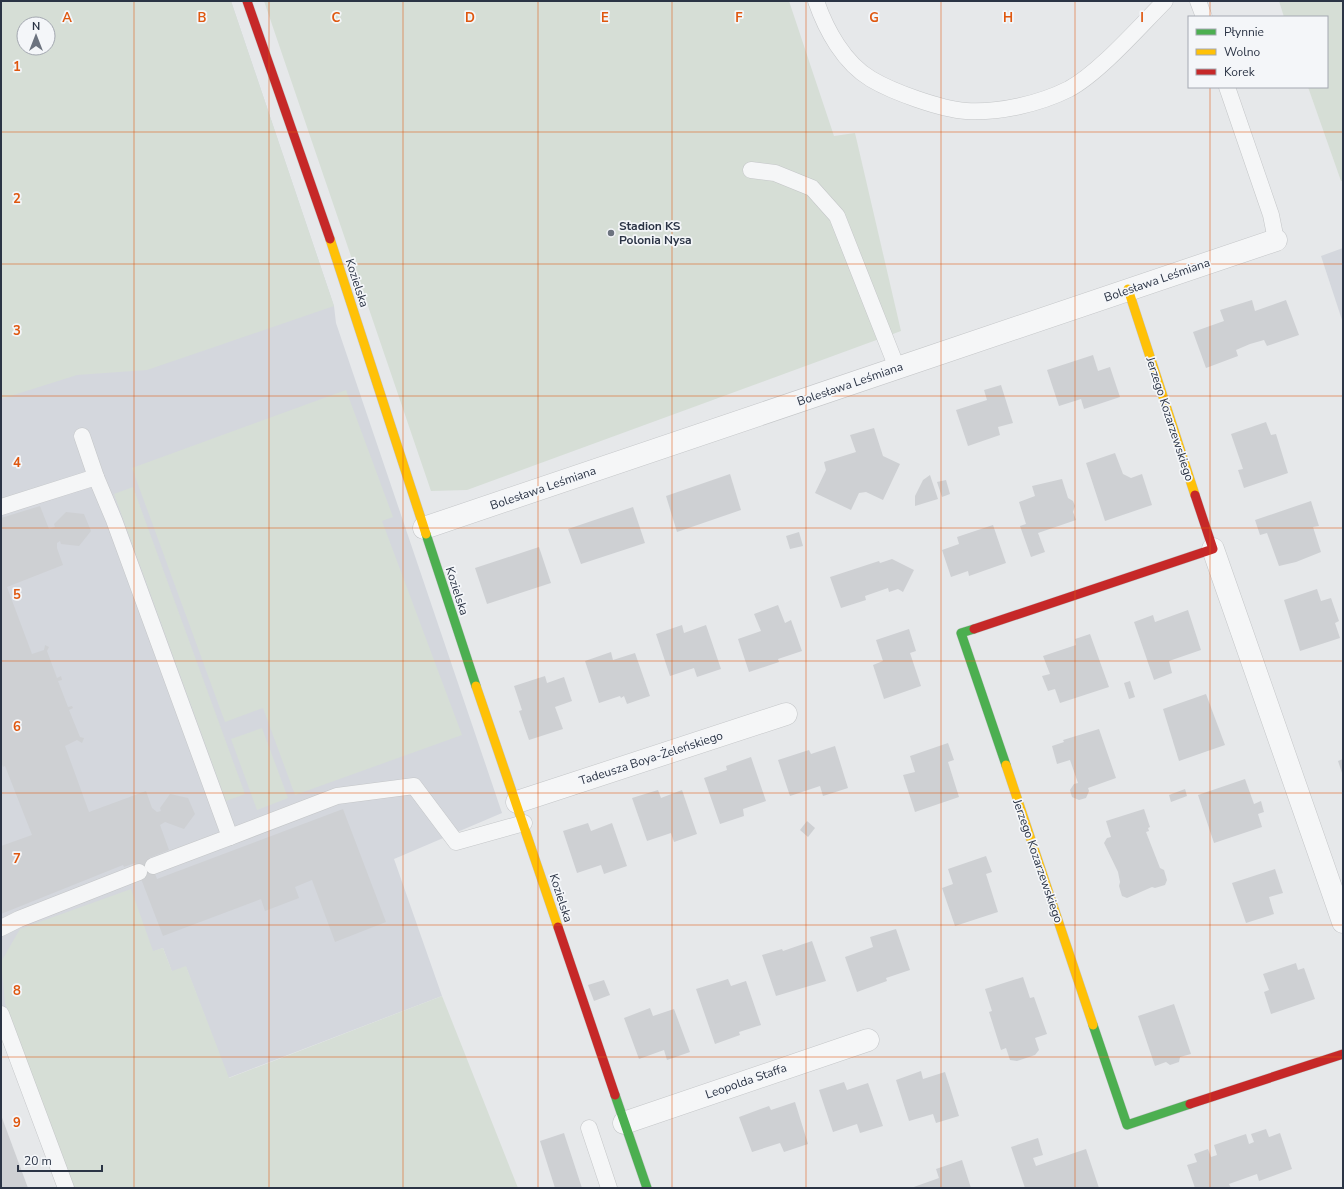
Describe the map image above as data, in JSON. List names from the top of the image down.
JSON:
{
  "streets": {
    "street": [
      "Bolesława Leśmiana",
      "Kozielska",
      "Jerzego Kozarzewskiego",
      "Tadeusza Boya-Żeleńskiego",
      "Leopolda Staffa"
    ]
  },
  "crossings": [
    ["Bolesława Leśmiana", "Kozielska"],
    ["Bolesława Leśmiana", "Jerzego Kozarzewskiego"],
    ["Kozielska", "Tadeusza Boya-Żeleńskiego"],
    ["Kozielska", "Leopolda Staffa"]
  ],
  "places": ["Stadion KS Polonia Nysa"],
  "legend": ["Płynnie", "Wolno", "Korek"],
  "scale_bar": "20 m",
  "north": "top",
  "grid": {
    "columns": [
      "A",
      "B",
      "C",
      "D",
      "E",
      "F",
      "G",
      "H",
      "I"
    ],
    "rows": [
      "1",
      "2",
      "3",
      "4",
      "5",
      "6",
      "7",
      "8",
      "9"
    ]
  }
}
